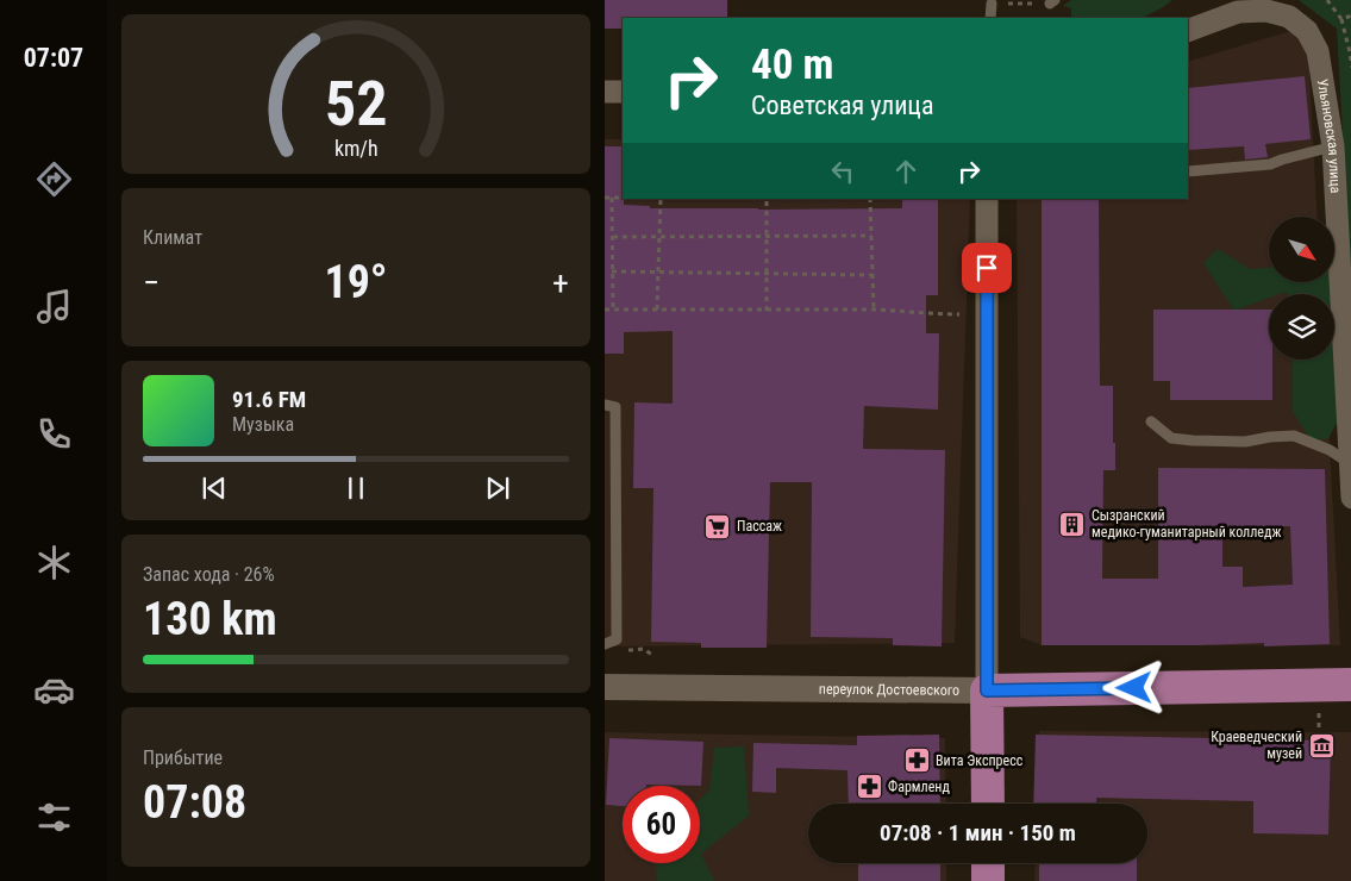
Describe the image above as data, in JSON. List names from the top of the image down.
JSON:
{
  "streets": {
    "main road": ["переулок Достоевского"],
    "street": ["Ульяновская улица"]
  },
  "places": {
    "building": ["Сызранский медико-гуманитарный колледж"],
    "supermarket": ["Пассаж"],
    "museum": ["Краеведческий музей"],
    "pharmacy": ["Вита Экспресс", "Фармленд"]
  },
  "north": "bottom right",
  "page": {
    "tabs": "07:07",
    "turn": ["40 m", "Советская улица"],
    "tile": [
      "Климат",
      ["Запас хода · 26%", "130 km"],
      ["Прибытие", "07:08"]
    ],
    "heat": ["−", "19°", "+"],
    "song": ["91.6 FM", "Музыка"],
    "limit": "60",
    "trip": "07:08 · 1 мин · 150 m",
    "gauge": ["52", "km/h"]
  }
}
